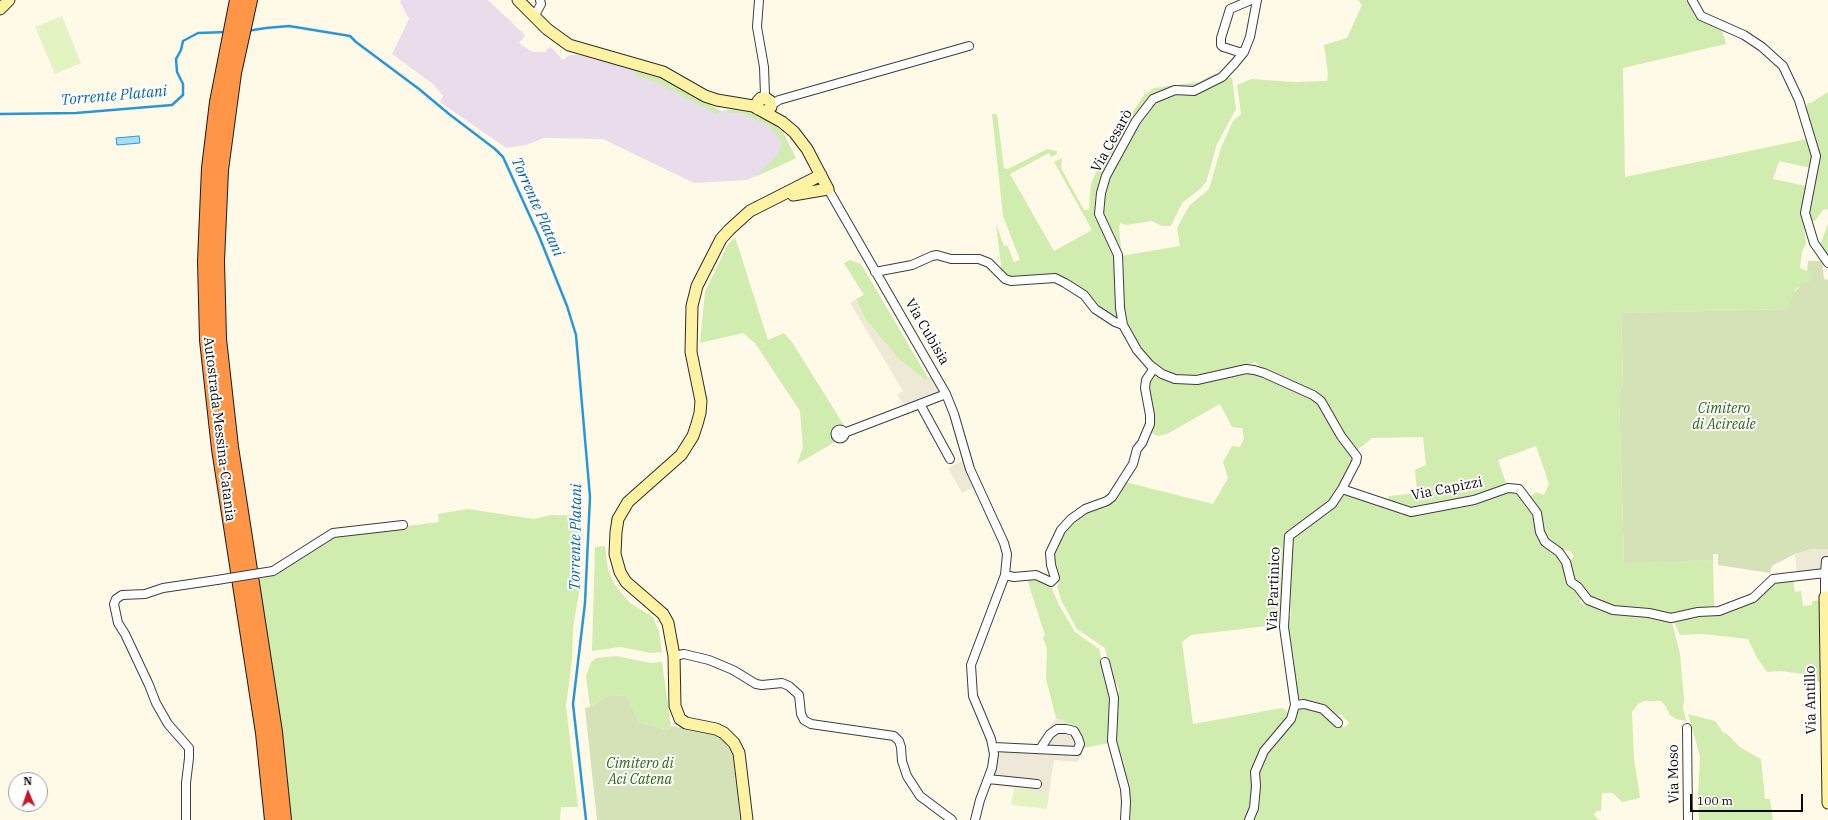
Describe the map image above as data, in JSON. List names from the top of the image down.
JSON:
{
  "streets": {
    "highway": ["Autostrada Messina-Catania"],
    "street": [
      "Via Cesarò",
      "Via Cubisia",
      "Via Capizzi",
      "Via Partinico",
      "Via Antillo",
      "Via Moso"
    ]
  },
  "crossings": [
    ["Via Capizzi", "Via Partinico"]
  ],
  "water": ["Torrente Platani"],
  "parks": ["Cimitero di Acireale", "Cimitero di Aci Catena"],
  "scale_bar": "100 m",
  "north": "top"
}
